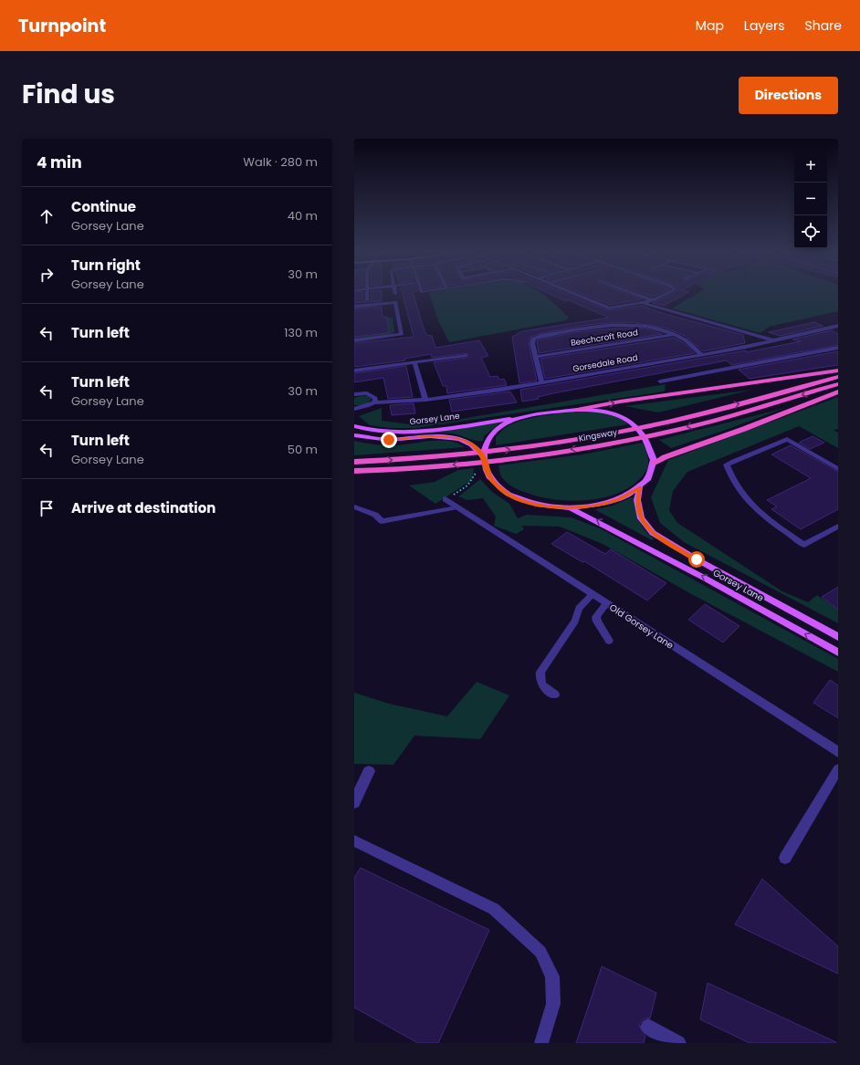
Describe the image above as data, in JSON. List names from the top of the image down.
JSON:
{
  "streets": {
    "highway": ["Kingsway"],
    "main road": ["Gorsey Lane"],
    "street": ["Beechcroft Road", "Gorsedale Road", "Old Gorsey Lane"]
  },
  "page": {
    "header": "Turnpoint",
    "nav": ["Map", "Layers", "Share"],
    "title": "Find us",
    "buttons": "Directions",
    "heading": ["4 min", "Walk · 280 m"],
    "map_buttons": ["+", "−"],
    "list": [
      ["Continue", "Gorsey Lane", "40 m"],
      ["Turn right", "Gorsey Lane", "30 m"],
      ["Turn left", "130 m"],
      ["Turn left", "Gorsey Lane", "30 m"],
      ["Turn left", "Gorsey Lane", "50 m"],
      "Arrive at destination"
    ]
  }
}
